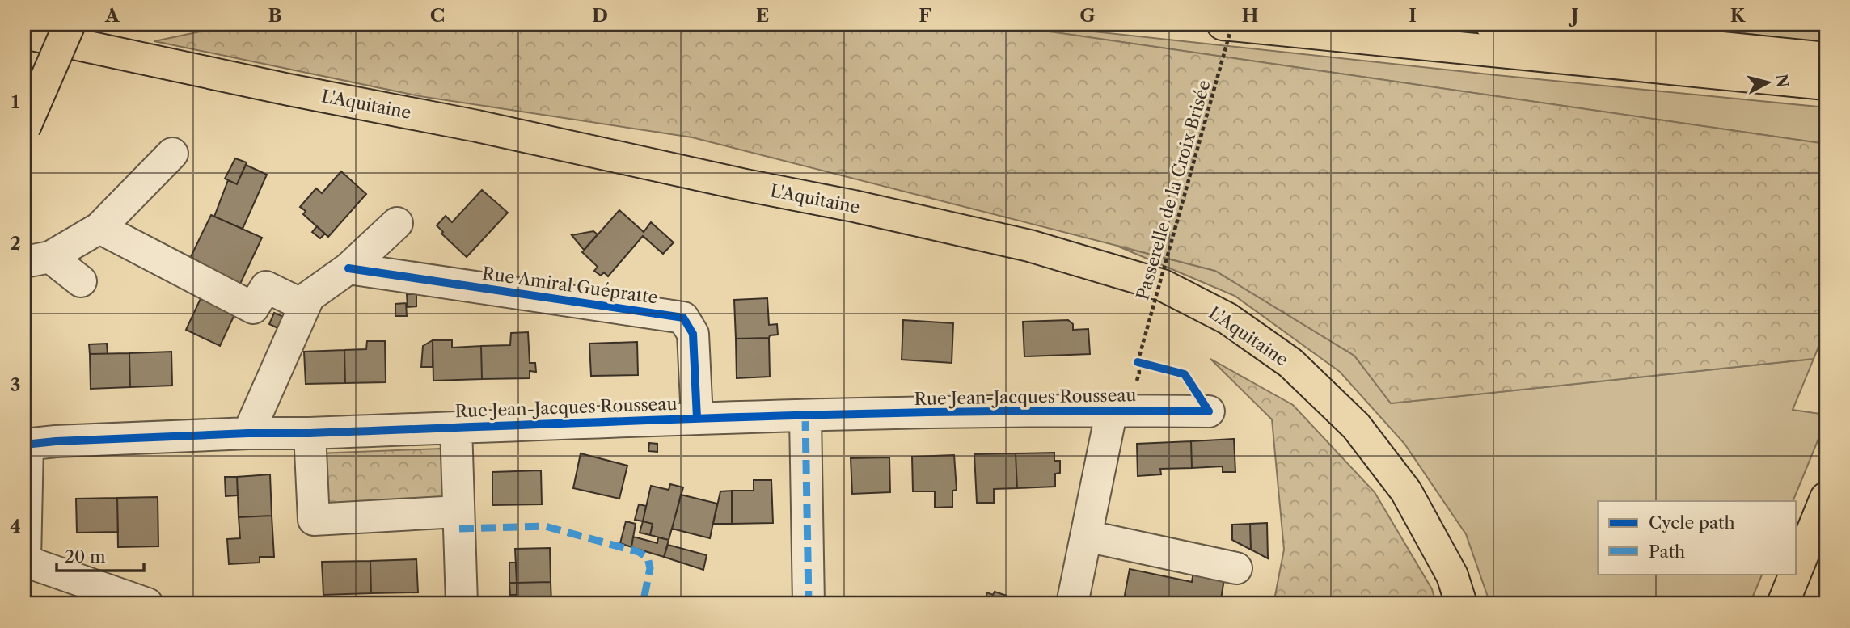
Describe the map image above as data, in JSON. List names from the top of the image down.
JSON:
{
  "streets": {
    "main road": ["L'Aquitaine"],
    "street": ["Rue Amiral Guépratte", "Rue Jean-Jacques Rousseau"],
    "path": ["Passerelle de la Croix Brisée"]
  },
  "crossings": [
    ["Rue Amiral Guépratte", "Rue Jean-Jacques Rousseau"]
  ],
  "legend": ["Cycle path", "Path"],
  "scale_bar": "20 m",
  "north": "right",
  "grid": {
    "columns": [
      "A",
      "B",
      "C",
      "D",
      "E",
      "F",
      "G",
      "H",
      "I",
      "J",
      "K"
    ],
    "rows": [
      "1",
      "2",
      "3",
      "4"
    ]
  }
}
